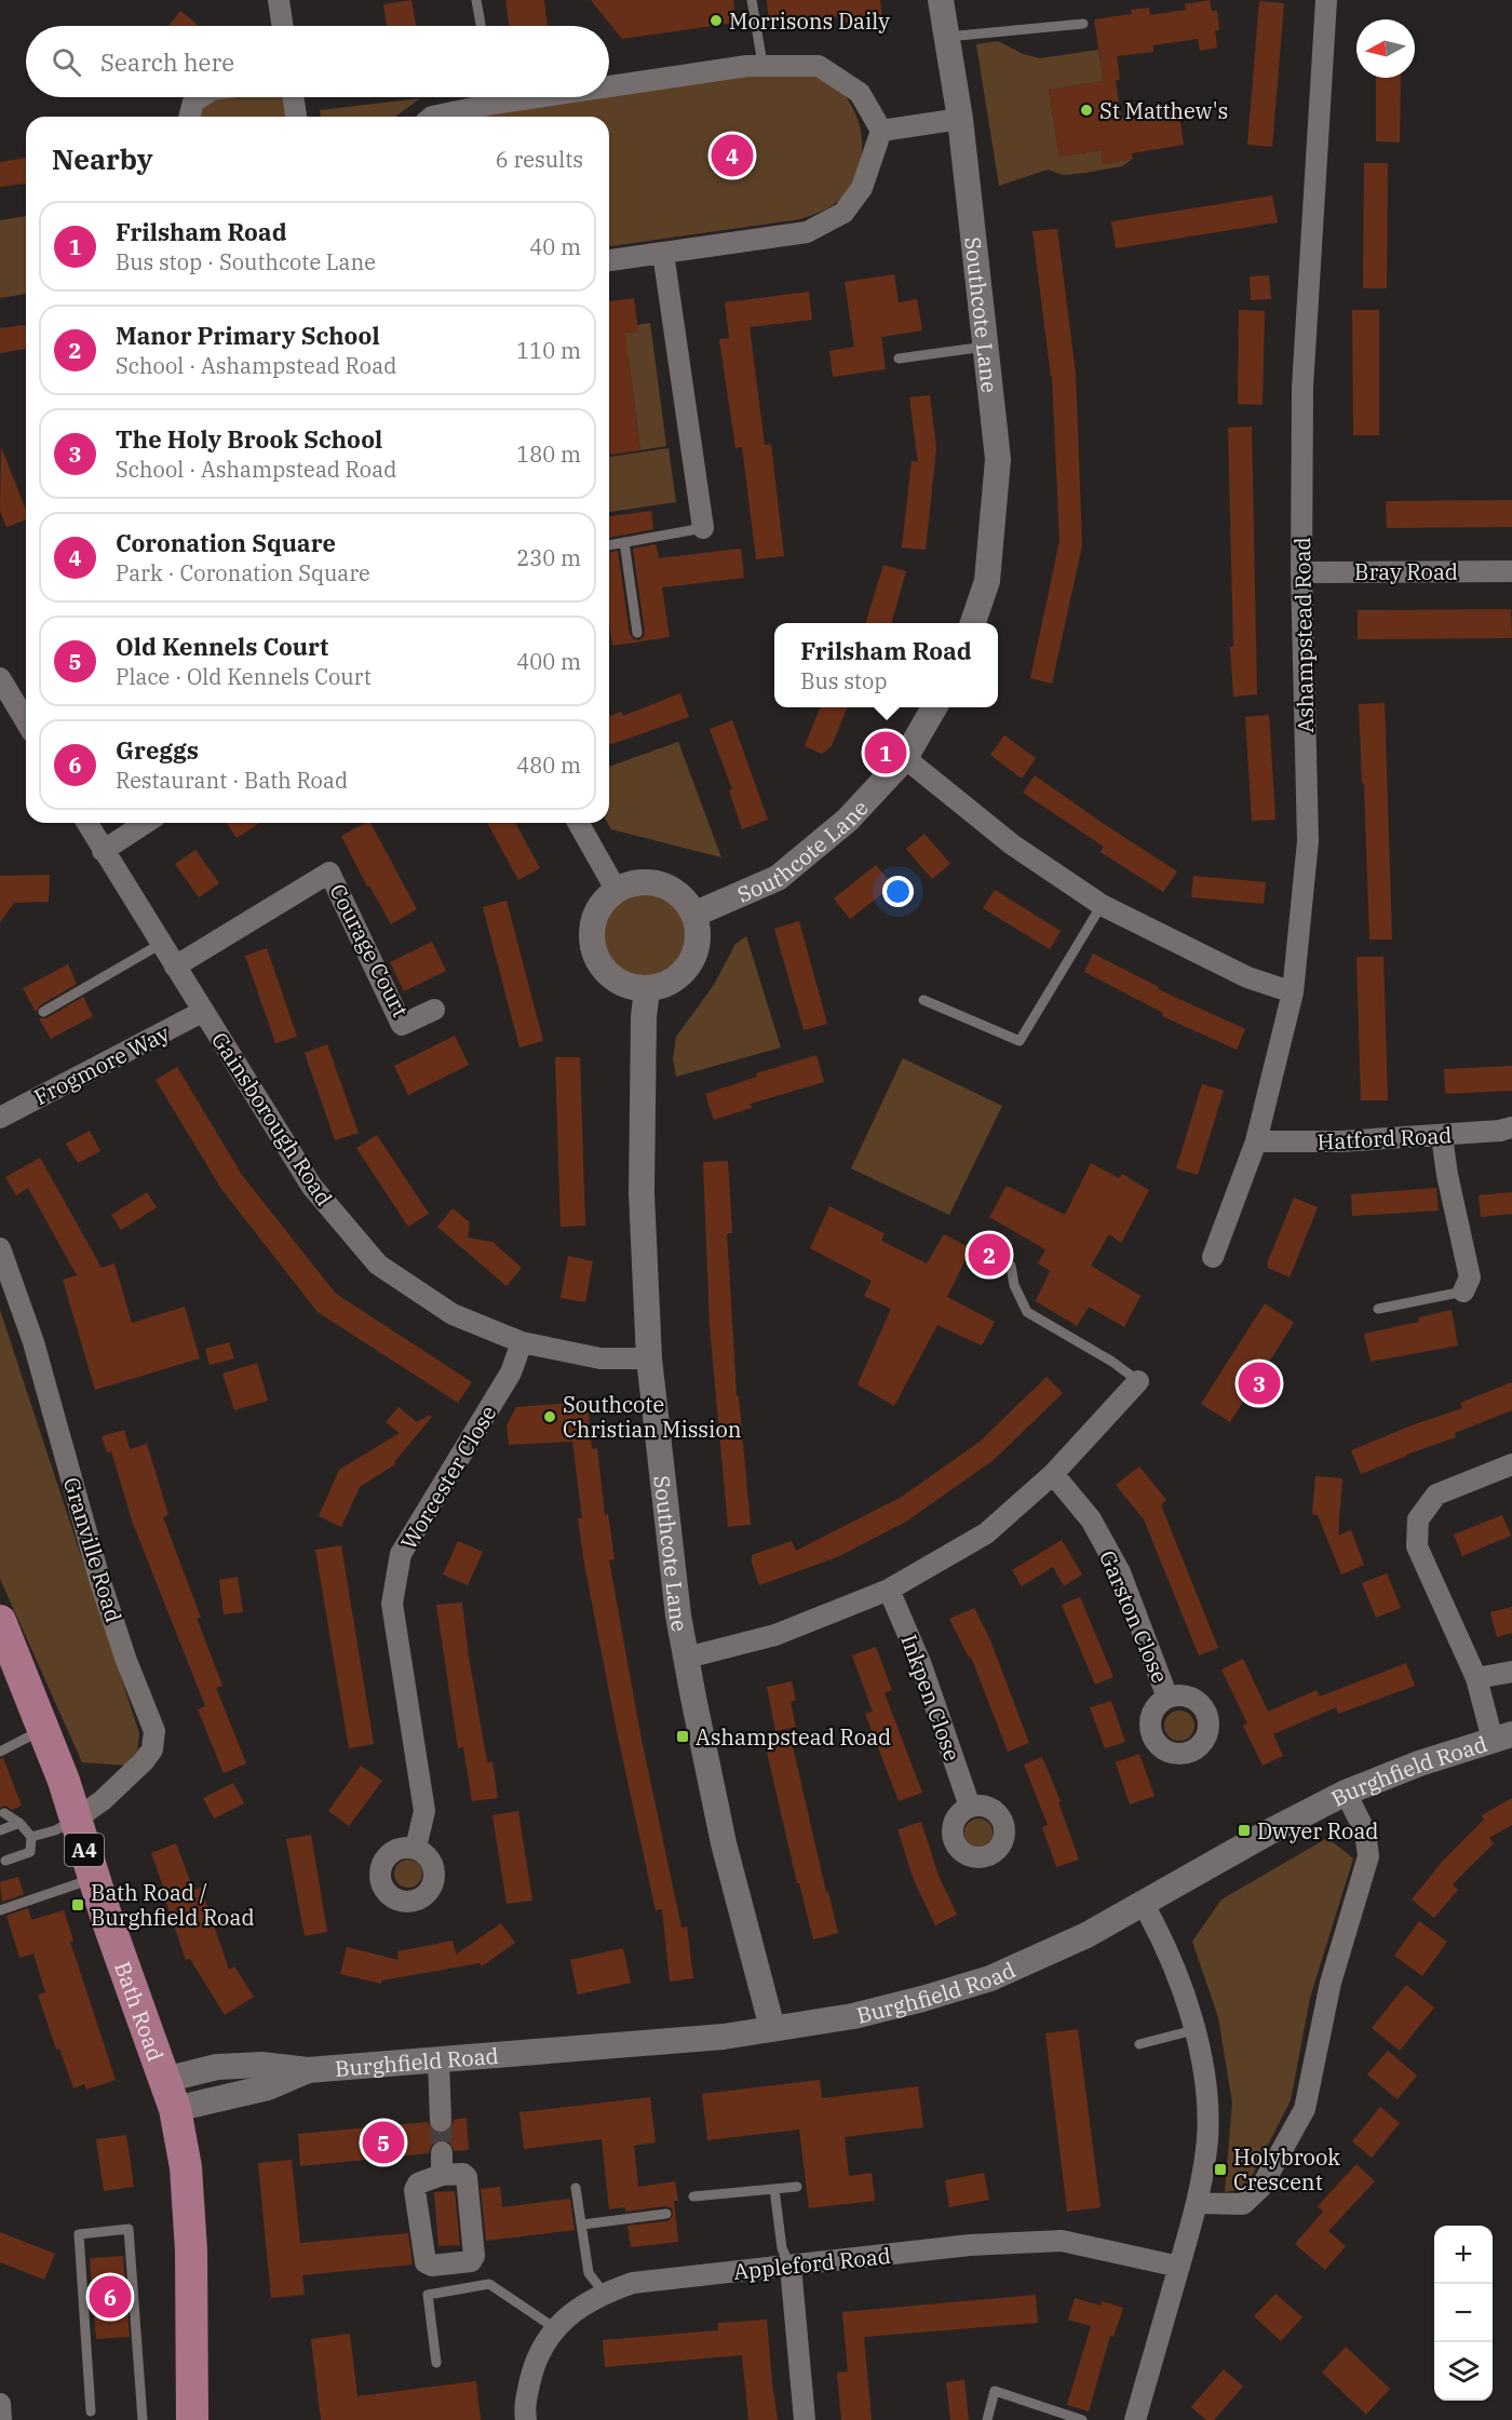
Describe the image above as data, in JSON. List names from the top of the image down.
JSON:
{
  "streets": {
    "main road": ["A4", "Bath Road"],
    "street": [
      "Southcote Lane",
      "Bray Road",
      "Ashampstead Road",
      "Courage Court",
      "Frogmore Way",
      "Gainsborough Road",
      "Hatford Road",
      "Worcester Close",
      "Granville Road",
      "Garston Close",
      "Inkpen Close",
      "Burghfield Road",
      "Appleford Road"
    ]
  },
  "crossings": [
    ["Southcote Lane", "Gainsborough Road"],
    ["Southcote Lane", "Burghfield Road"],
    ["Bray Road", "Ashampstead Road"],
    ["Ashampstead Road", "Hatford Road"],
    ["Courage Court", "Gainsborough Road"],
    ["Frogmore Way", "Gainsborough Road"],
    ["Gainsborough Road", "Worcester Close"],
    ["Granville Road", "Bath Road"],
    ["Burghfield Road", "Bath Road"]
  ],
  "places": {
    "other": ["Morrisons Daily", "St Matthew's", "Southcote Christian Mission"],
    "transit": [
      "Ashampstead Road",
      "Dwyer Road",
      "Bath Road / Burghfield Road",
      "Holybrook Crescent"
    ]
  },
  "north": "left",
  "page": {
    "search": "Search here",
    "heading": ["Nearby", "6 results"],
    "pins": [
      "4",
      "1",
      "2",
      "3",
      "5",
      "6"
    ],
    "list": [
      {
        "mark": "1",
        "name": "Frilsham Road",
        "note": "Bus stop · Southcote Lane",
        "value": "40 m"
      },
      {
        "mark": "2",
        "name": "Manor Primary School",
        "note": "School · Ashampstead Road",
        "value": "110 m"
      },
      {
        "mark": "3",
        "name": "The Holy Brook School",
        "note": "School · Ashampstead Road",
        "value": "180 m"
      },
      {
        "mark": "4",
        "name": "Coronation Square",
        "note": "Park · Coronation Square",
        "value": "230 m"
      },
      {
        "mark": "5",
        "name": "Old Kennels Court",
        "note": "Place · Old Kennels Court",
        "value": "400 m"
      },
      {
        "mark": "6",
        "name": "Greggs",
        "note": "Restaurant · Bath Road",
        "value": "480 m"
      }
    ],
    "popup": ["Frilsham Road", "Bus stop"],
    "map_buttons": ["+", "−"]
  }
}
